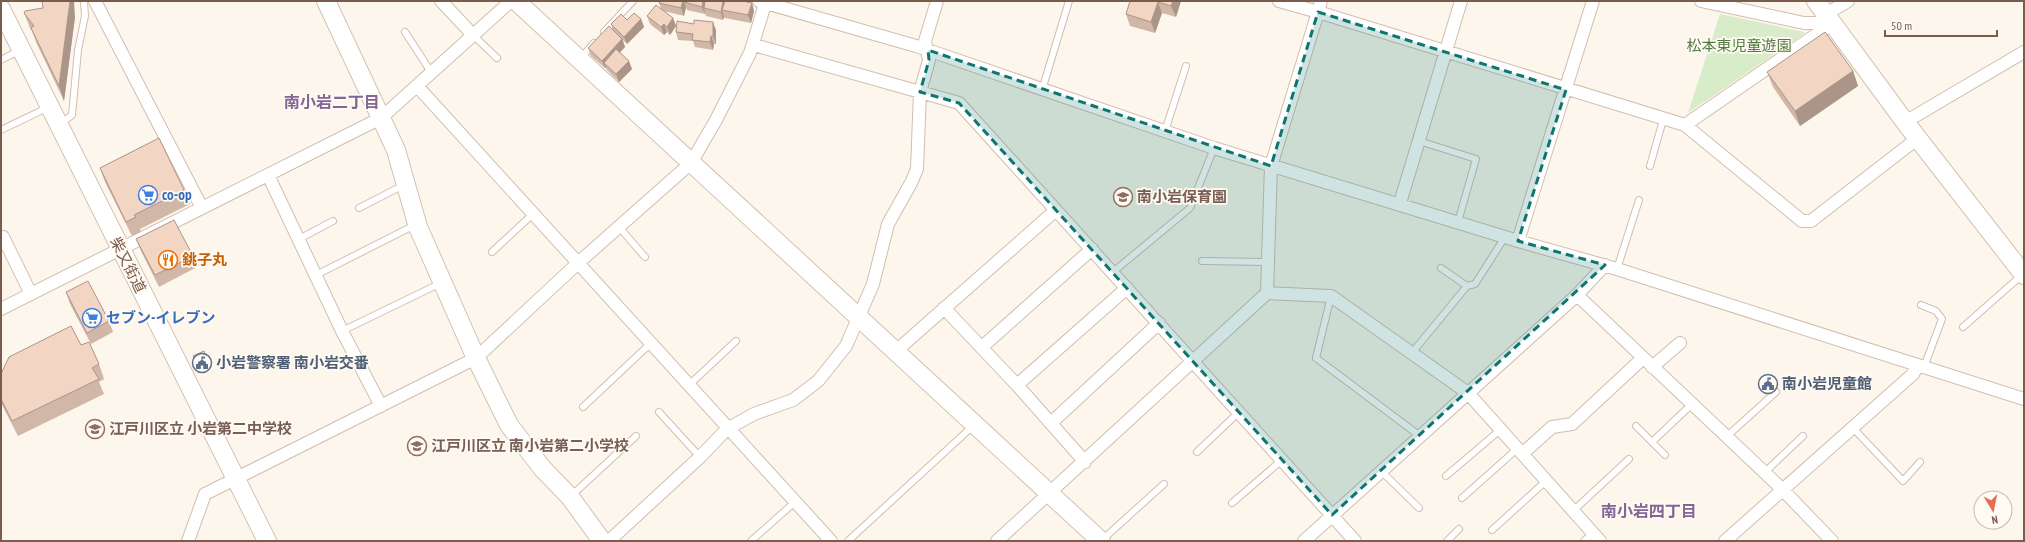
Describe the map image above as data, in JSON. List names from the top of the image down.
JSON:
{
  "streets": {
    "street": ["柴又街道"]
  },
  "districts": ["南小岩二丁目", "南小岩四丁目"],
  "parks": ["松本東児童遊園"],
  "places": {
    "supermarket": ["co-op", "セブン-イレブン"],
    "school or university": ["南小岩保育園", "江戸川区立 小岩第二中学校", "江戸川区立 南小岩第二小学校"],
    "restaurant": ["銚子丸"],
    "public building": ["小岩警察署 南小岩交番", "南小岩児童館"]
  },
  "scale_bar": "50 m",
  "north": "bottom"
}
